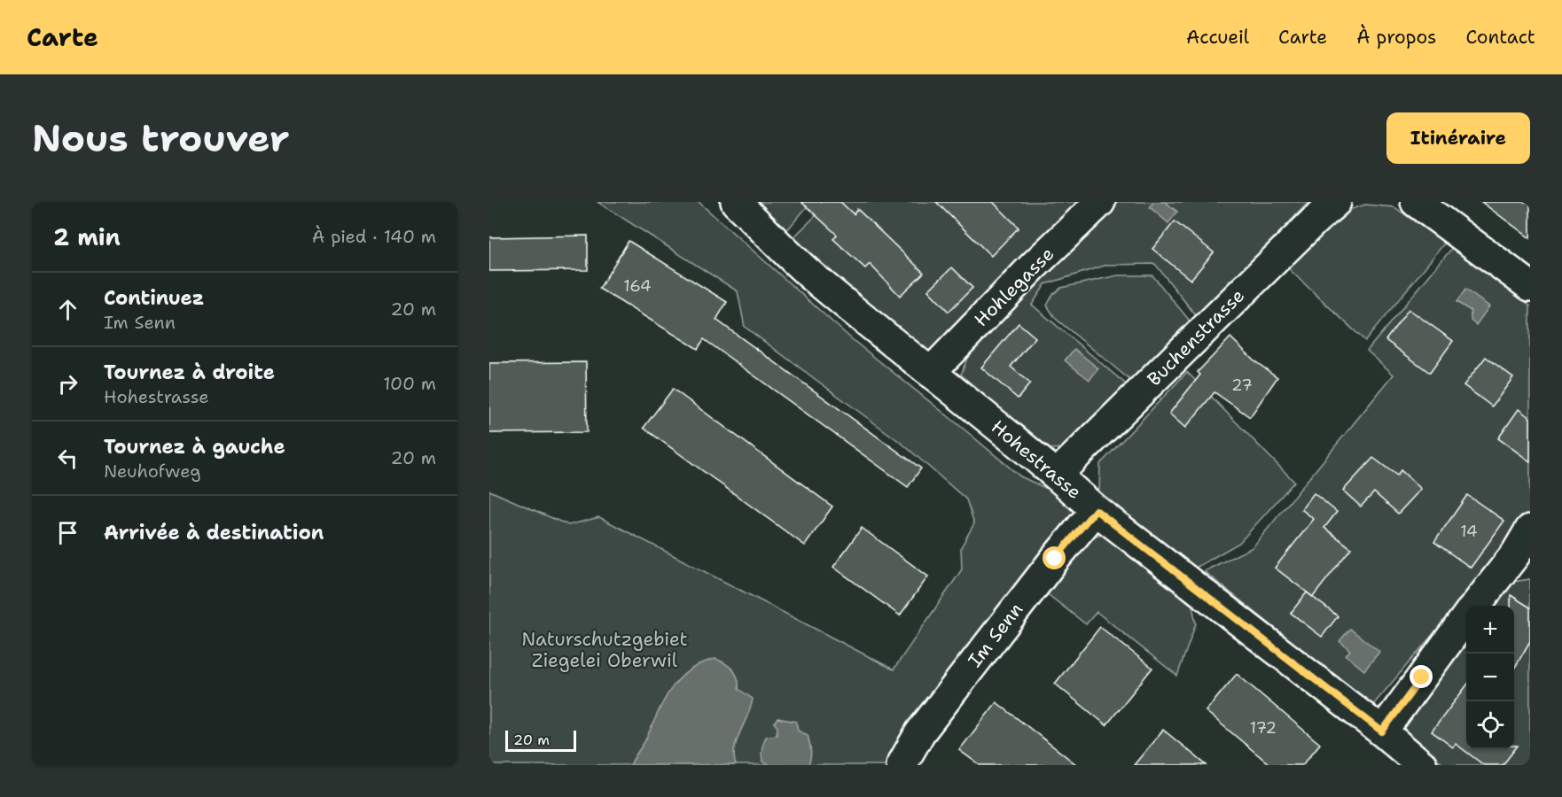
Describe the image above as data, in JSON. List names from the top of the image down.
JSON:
{
  "streets": {
    "street": [
      "Hohlegasse",
      "Buchenstrasse",
      "Hohestrasse",
      "Im Senn"
    ]
  },
  "crossings": [
    ["Hohlegasse", "Hohestrasse"],
    ["Buchenstrasse", "Hohestrasse"],
    ["Hohestrasse", "Im Senn"]
  ],
  "parks": ["Naturschutzgebiet Ziegelei Oberwil"],
  "house_numbers": [
    "164",
    "27",
    "14",
    "172"
  ],
  "scale_bar": "20 m",
  "page": {
    "header": "Carte",
    "nav": [
      "Accueil",
      "Carte",
      "À propos",
      "Contact"
    ],
    "buttons": "Itinéraire",
    "title": "Nous trouver",
    "heading": ["2 min", "À pied · 140 m"],
    "list": [
      ["Continuez", "Im Senn", "20 m"],
      ["Tournez à droite", "Hohestrasse", "100 m"],
      ["Tournez à gauche", "Neuhofweg", "20 m"],
      "Arrivée à destination"
    ],
    "map_buttons": ["+", "−"],
    "scale": "20 m"
  }
}
